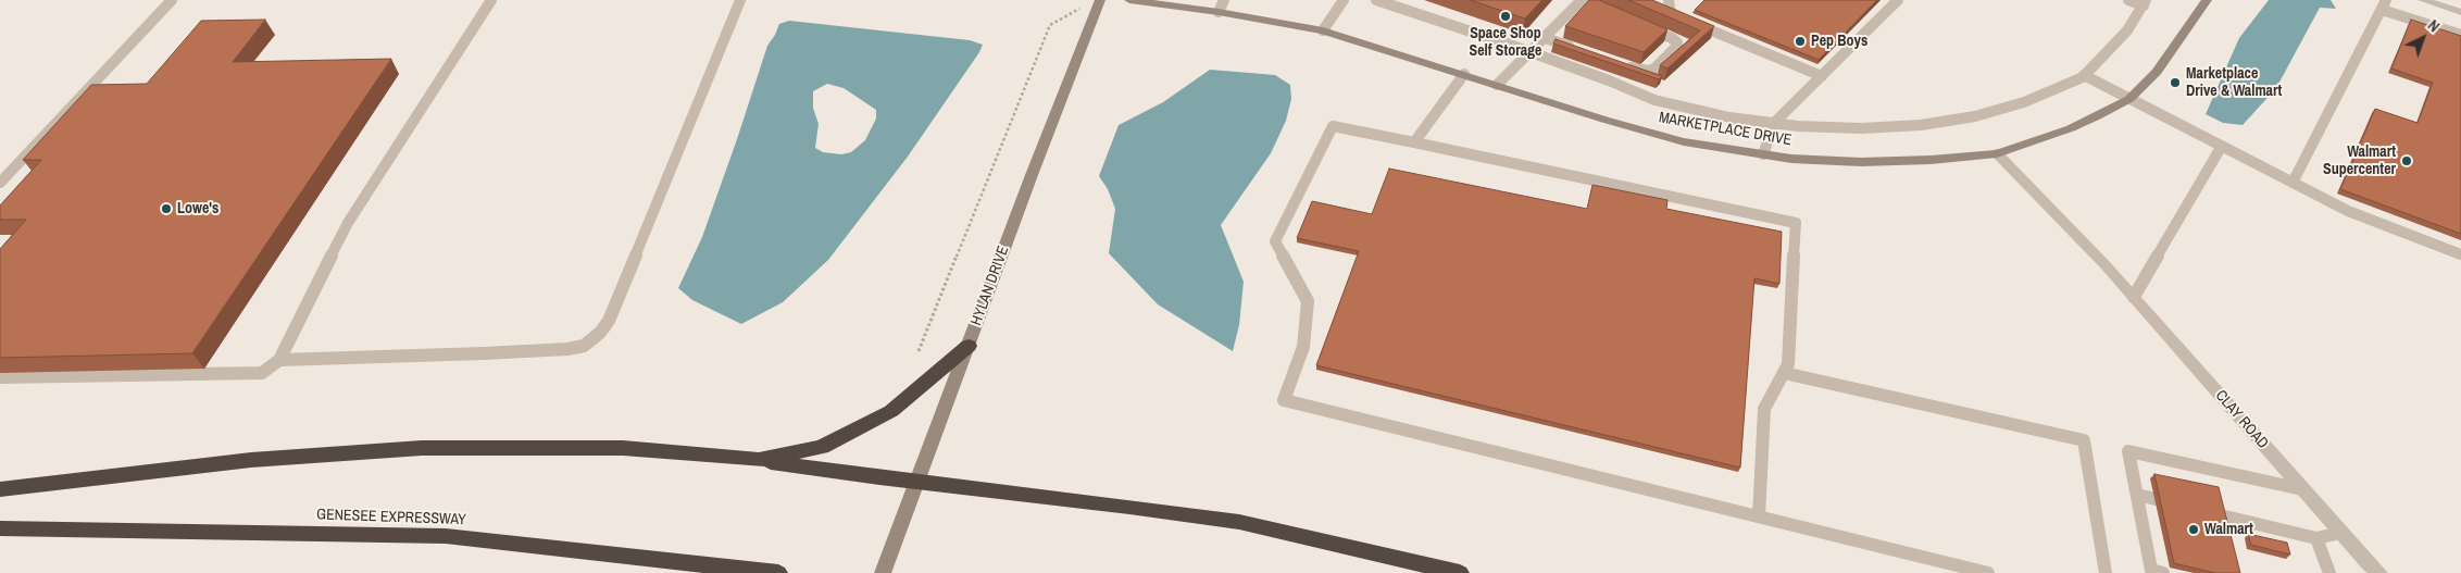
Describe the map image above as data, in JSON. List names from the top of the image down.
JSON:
{
  "streets": {
    "highway": ["GENESEE EXPRESSWAY"],
    "street": ["MARKETPLACE DRIVE", "HYLAN DRIVE", "CLAY ROAD"]
  },
  "crossings": [
    ["MARKETPLACE DRIVE", "CLAY ROAD"]
  ],
  "places": [
    "Space Shop Self Storage",
    "Pep Boys",
    "Marketplace Drive & Walmart",
    "Walmart Supercenter",
    "Lowe's",
    "Walmart"
  ],
  "north": "top right"
}
